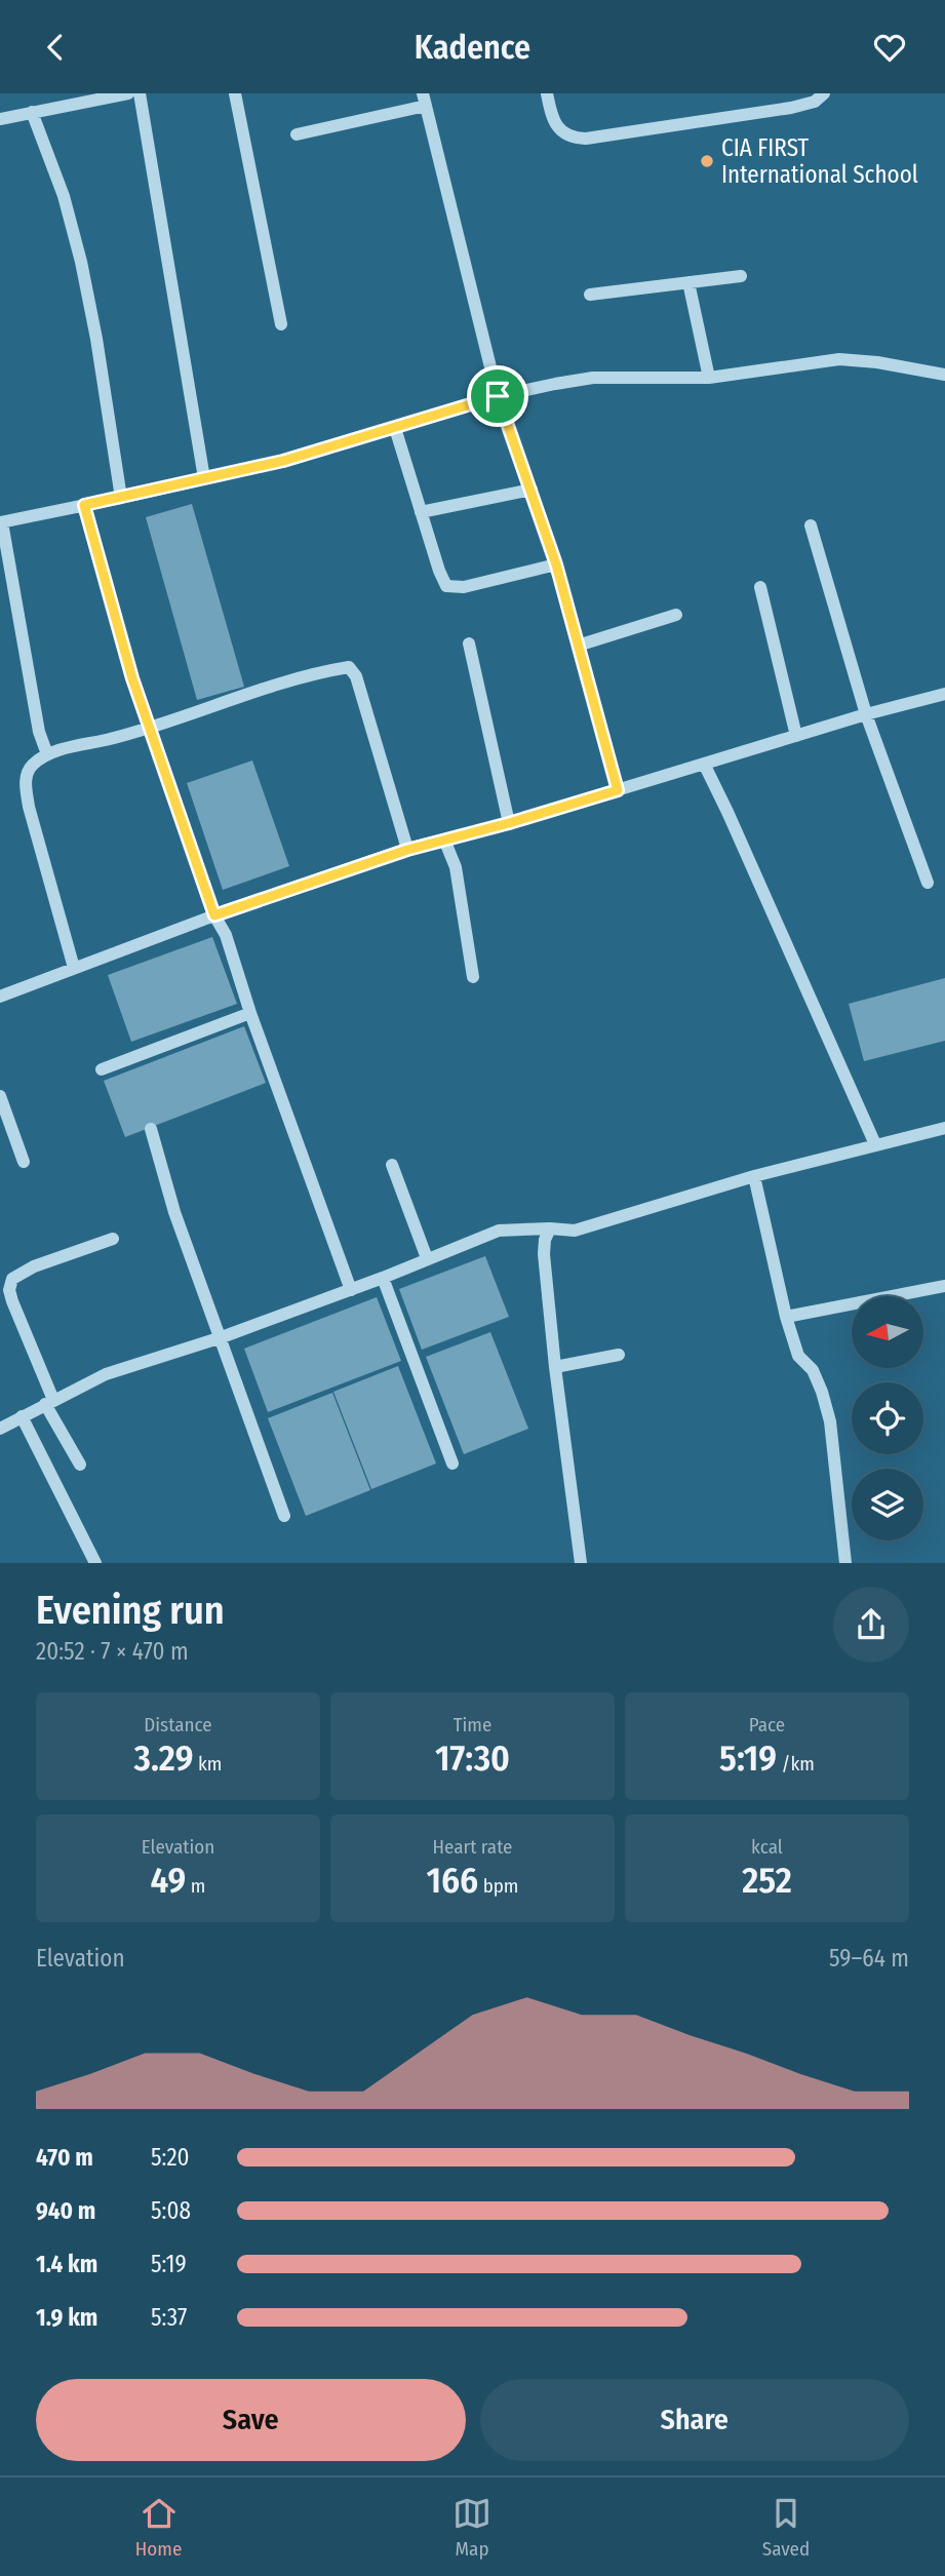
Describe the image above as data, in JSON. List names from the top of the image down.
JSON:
{
  "places": ["CIA FIRST International School"],
  "north": "left",
  "page": {
    "header": "Kadence",
    "heading": ["Evening run", "20:52 · 7 × 470 m"],
    "stats": [
      ["Distance", "3.29 km"],
      ["Time", "17:30"],
      ["Pace", "5:19 /km"],
      ["Elevation", "49 m"],
      ["Heart rate", "166 bpm"],
      ["kcal", "252"]
    ],
    "chart": ["Elevation", "59–64 m"],
    "list": [
      {
        "name": "470 m",
        "note": "5:20"
      },
      {
        "name": "940 m",
        "note": "5:08"
      },
      {
        "name": "1.4 km",
        "note": "5:19"
      },
      {
        "name": "1.9 km",
        "note": "5:37"
      }
    ],
    "buttons": ["Save", "Share"],
    "tabs": ["Home", "Map", "Saved"]
  }
}
